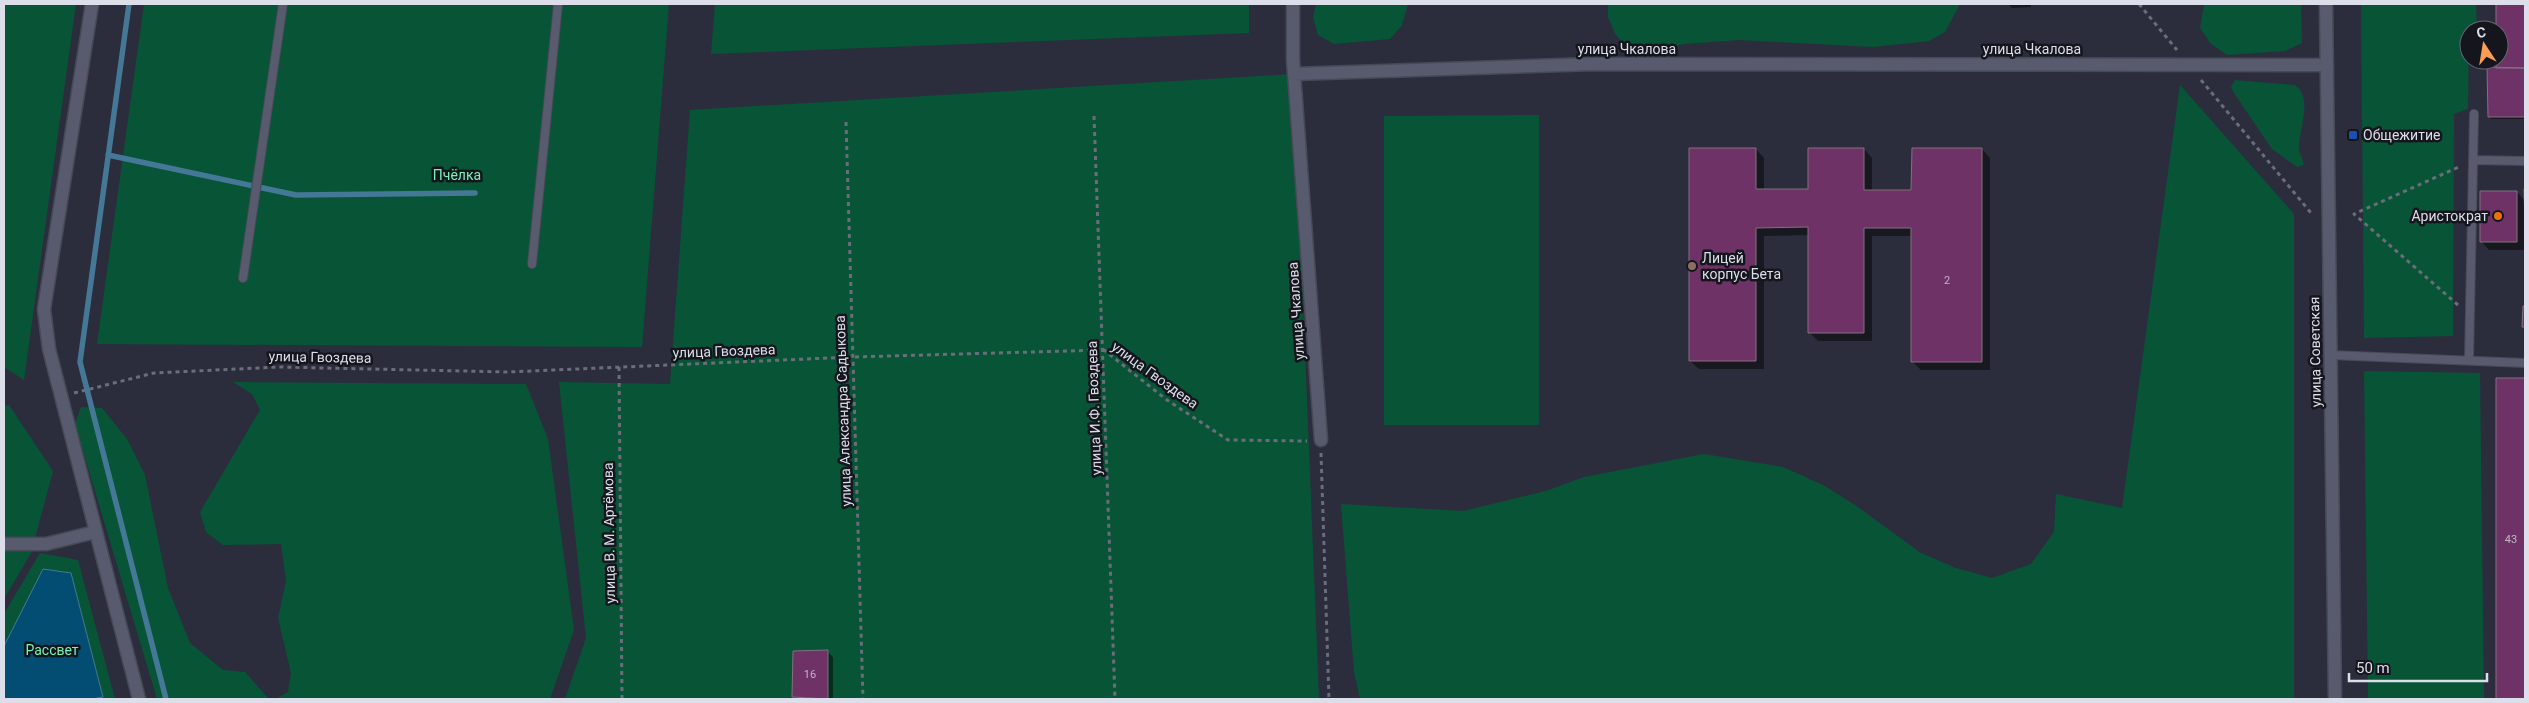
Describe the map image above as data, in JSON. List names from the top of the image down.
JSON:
{
  "streets": {
    "street": ["улица Чкалова", "улица Советская"],
    "path": [
      "улица Гвоздева",
      "улица И.Ф. Гвоздева",
      "улица Александра Садыкова",
      "улица В. М. Артёмова"
    ]
  },
  "crossings": [
    ["улица Чкалова", "улица Гвоздева"],
    ["улица Чкалова", "улица Советская"],
    ["улица Гвоздева", "улица И.Ф. Гвоздева"],
    ["улица Гвоздева", "улица Александра Садыкова"],
    ["улица Гвоздева", "улица В. М. Артёмова"]
  ],
  "parks": ["Пчёлка", "Рассвет"],
  "places": {
    "transit": ["Общежитие"],
    "other": ["Аристократ", "Лицей корпус Бета"]
  },
  "house_numbers": ["2", "43", "16"],
  "scale_bar": "50 m",
  "north": "top"
}
